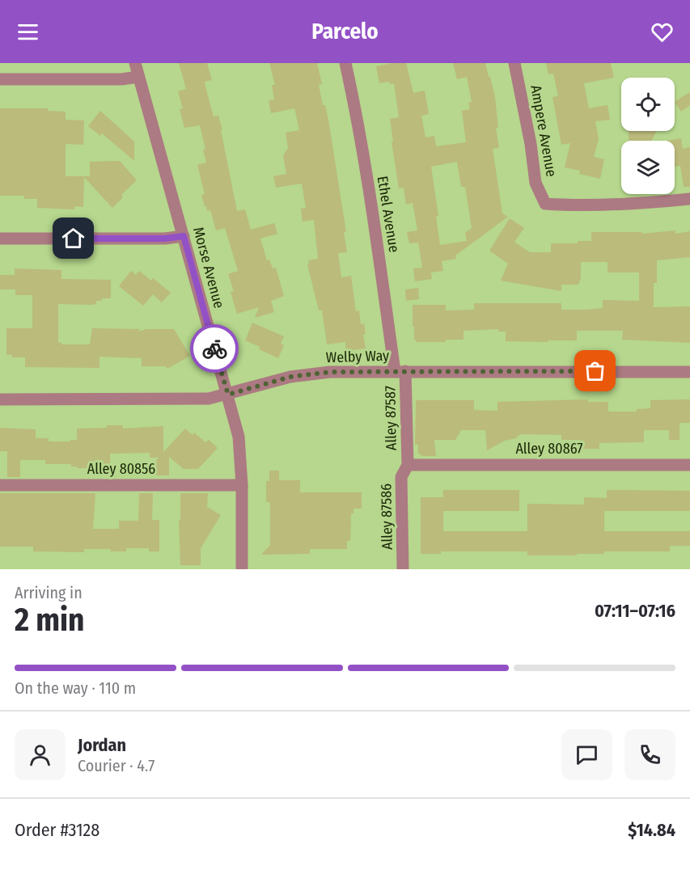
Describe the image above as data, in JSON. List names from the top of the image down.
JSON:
{
  "streets": {
    "street": [
      "Ampere Avenue",
      "Ethel Avenue",
      "Morse Avenue",
      "Welby Way",
      "Alley 87587",
      "Alley 80867",
      "Alley 80856",
      "Alley 87586"
    ]
  },
  "crossings": [
    ["Ethel Avenue", "Welby Way"],
    ["Ethel Avenue", "Alley 87587"],
    ["Morse Avenue", "Welby Way"],
    ["Morse Avenue", "Alley 80856"],
    ["Welby Way", "Alley 87587"],
    ["Alley 87587", "Alley 80867"],
    ["Alley 87587", "Alley 87586"],
    ["Alley 80867", "Alley 87586"]
  ],
  "page": {
    "header": "Parcelo",
    "heading": ["2 min", "Arriving in", "07:11–07:16"],
    "panel": [
      "Jordan",
      "Courier · 4.7",
      "Order #3128",
      "$14.84"
    ],
    "bar": "On the way · 110 m"
  }
}
